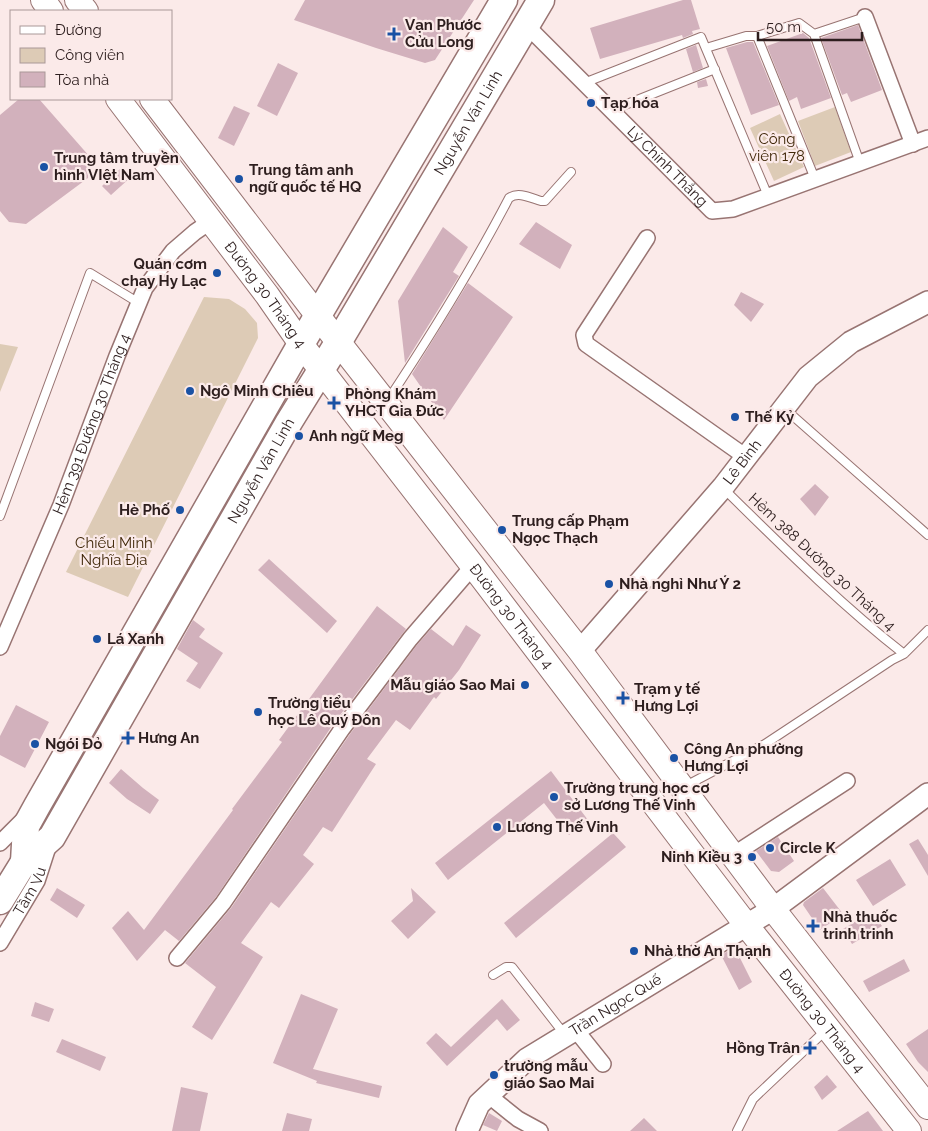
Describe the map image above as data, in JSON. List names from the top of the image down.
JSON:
{
  "streets": {
    "highway": ["Nguyễn Văn Linh"],
    "main road": ["Đường 30 Tháng 4"],
    "street": [
      "Lý Chính Thắng",
      "Hẻm 391 Đường 30 Tháng 4",
      "Lê Bình",
      "Tầm Vu",
      "Trần Ngọc Quế"
    ],
    "lane": ["Hẻm 388 Đường 30 Tháng 4"]
  },
  "crossings": [
    ["Nguyễn Văn Linh", "Lý Chính Thắng"],
    ["Nguyễn Văn Linh", "Đường 30 Tháng 4"],
    ["Nguyễn Văn Linh", "Tầm Vu"],
    ["Đường 30 Tháng 4", "Hẻm 391 Đường 30 Tháng 4"],
    ["Đường 30 Tháng 4", "Lê Bình"],
    ["Đường 30 Tháng 4", "Trần Ngọc Quế"],
    ["Lê Bình", "Hẻm 388 Đường 30 Tháng 4"]
  ],
  "parks": ["Công viên 178", "Chiếu Minh Nghĩa Địa"],
  "places": {
    "health": [
      "Vạn Phước Cửu Long",
      "Phòng Khám YHCT Gia Đức",
      "Trạm y tế Hưng Lợi",
      "Hưng An",
      "Nhà thuốc trinh trinh",
      "Hồng Trân"
    ],
    "other": [
      "Tạp hóa",
      "Trung tâm truyền hình VIệt Nam",
      "Trung tâm anh ngữ quốc tế HQ",
      "Quán cơm chay Hy Lạc",
      "Ngô Minh Chiêu",
      "Thế Kỷ",
      "Anh ngữ Meg",
      "Hè Phố",
      "Trung cấp Phạm Ngọc Thạch",
      "Nhà nghỉ Như Ý 2",
      "Lá Xanh",
      "Mẫu giáo Sao Mai",
      "Trường tiểu học Lê Quý Đôn",
      "Ngói Đỏ",
      "Công An phường Hưng Lợi",
      "Trường trung học cơ sở Lương Thế Vinh",
      "Lương Thế Vinh",
      "Circle K",
      "Ninh Kiều 3",
      "Nhà thờ An Thạnh",
      "trường mẫu giáo Sao Mai"
    ]
  },
  "legend": ["Đường", "Công viên", "Tòa nhà"],
  "scale_bar": "50 m"
}
